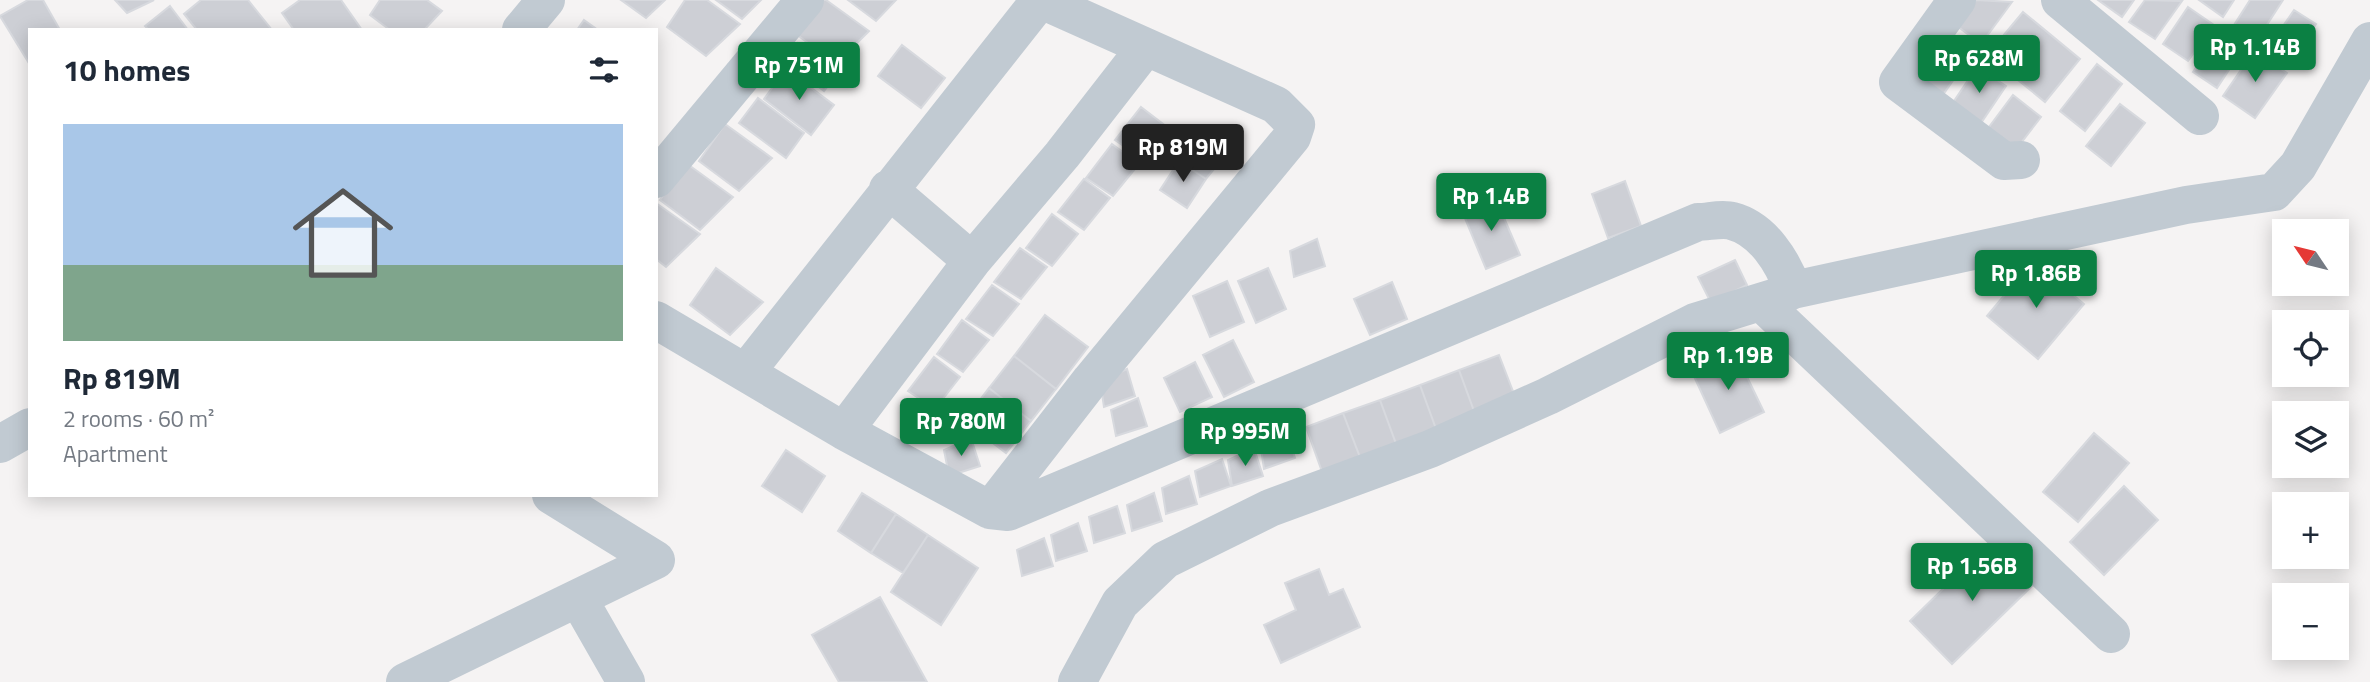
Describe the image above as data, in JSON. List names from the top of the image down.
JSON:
{
  "north": "top left",
  "page": {
    "price": [
      "Rp 1.14B",
      "Rp 628M",
      "Rp 751M",
      "Rp 819M",
      "Rp 1.4B",
      "Rp 1.86B",
      "Rp 1.19B",
      "Rp 780M",
      "Rp 995M",
      "Rp 1.56B"
    ],
    "heading": "10 homes",
    "list": [
      {
        "name": "Rp 819M",
        "note": "2 rooms · 60 m² · Apartment"
      }
    ],
    "map_buttons": ["+", "−"]
  }
}
